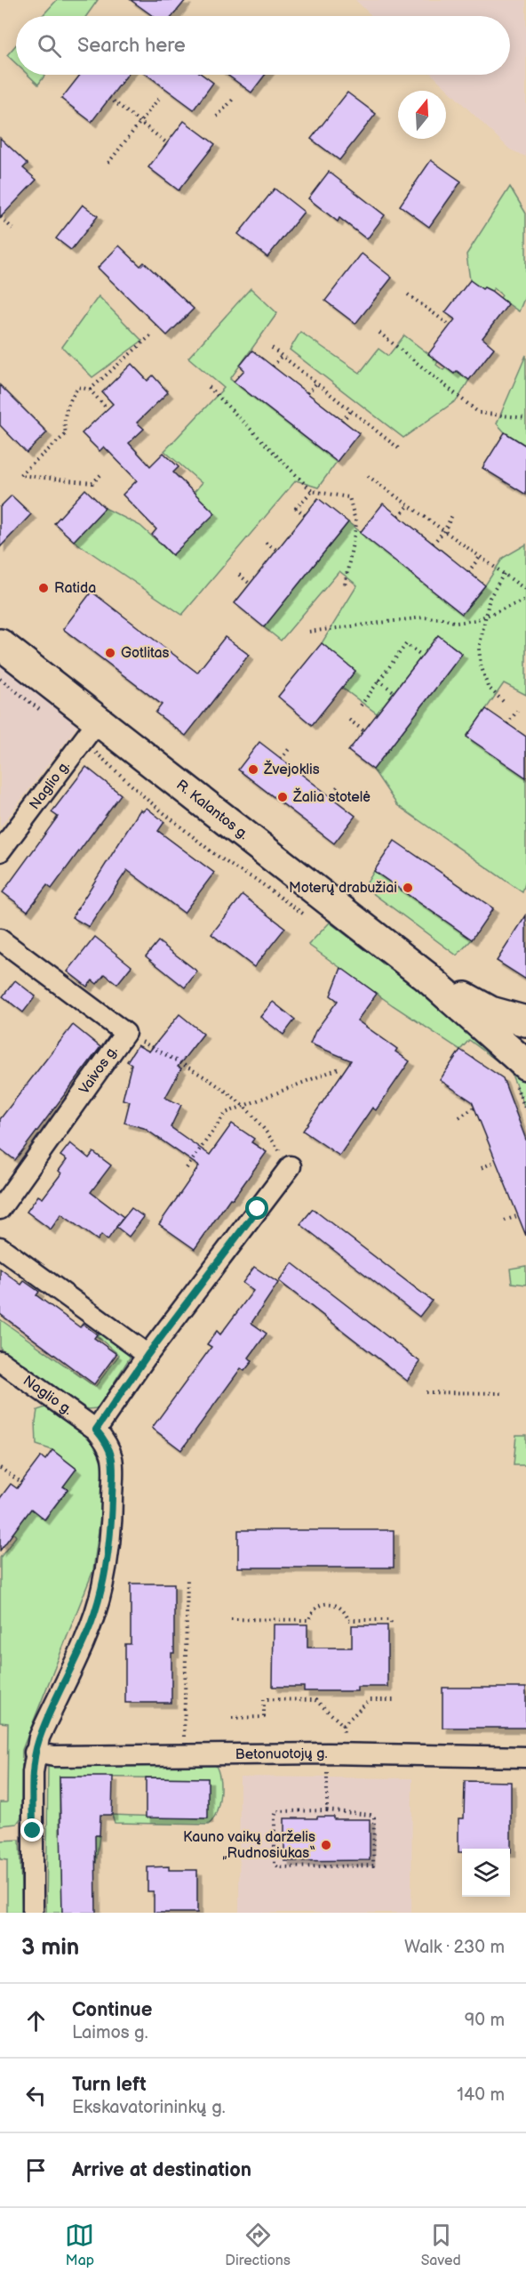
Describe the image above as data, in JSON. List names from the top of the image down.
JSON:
{
  "streets": {
    "main road": ["R. Kalantos g."],
    "street": ["Naglio g.", "Vaivos g.", "Betonuotojų g."]
  },
  "crossings": [
    ["Naglio g.", "R. Kalantos g."]
  ],
  "places": [
    "Ratida",
    "Gotlitas",
    "Žvejoklis",
    "Žalia stotelė",
    "Moterų drabužiai",
    "Kauno vaikų darželis „Rudnosiukas“"
  ],
  "north": "top",
  "page": {
    "search": "Search here",
    "heading": ["3 min", "Walk · 230 m"],
    "list": [
      ["Continue", "Laimos g.", "90 m"],
      ["Turn left", "Ekskavatorininkų g.", "140 m"],
      "Arrive at destination"
    ],
    "nav": ["Map", "Directions", "Saved"]
  }
}
